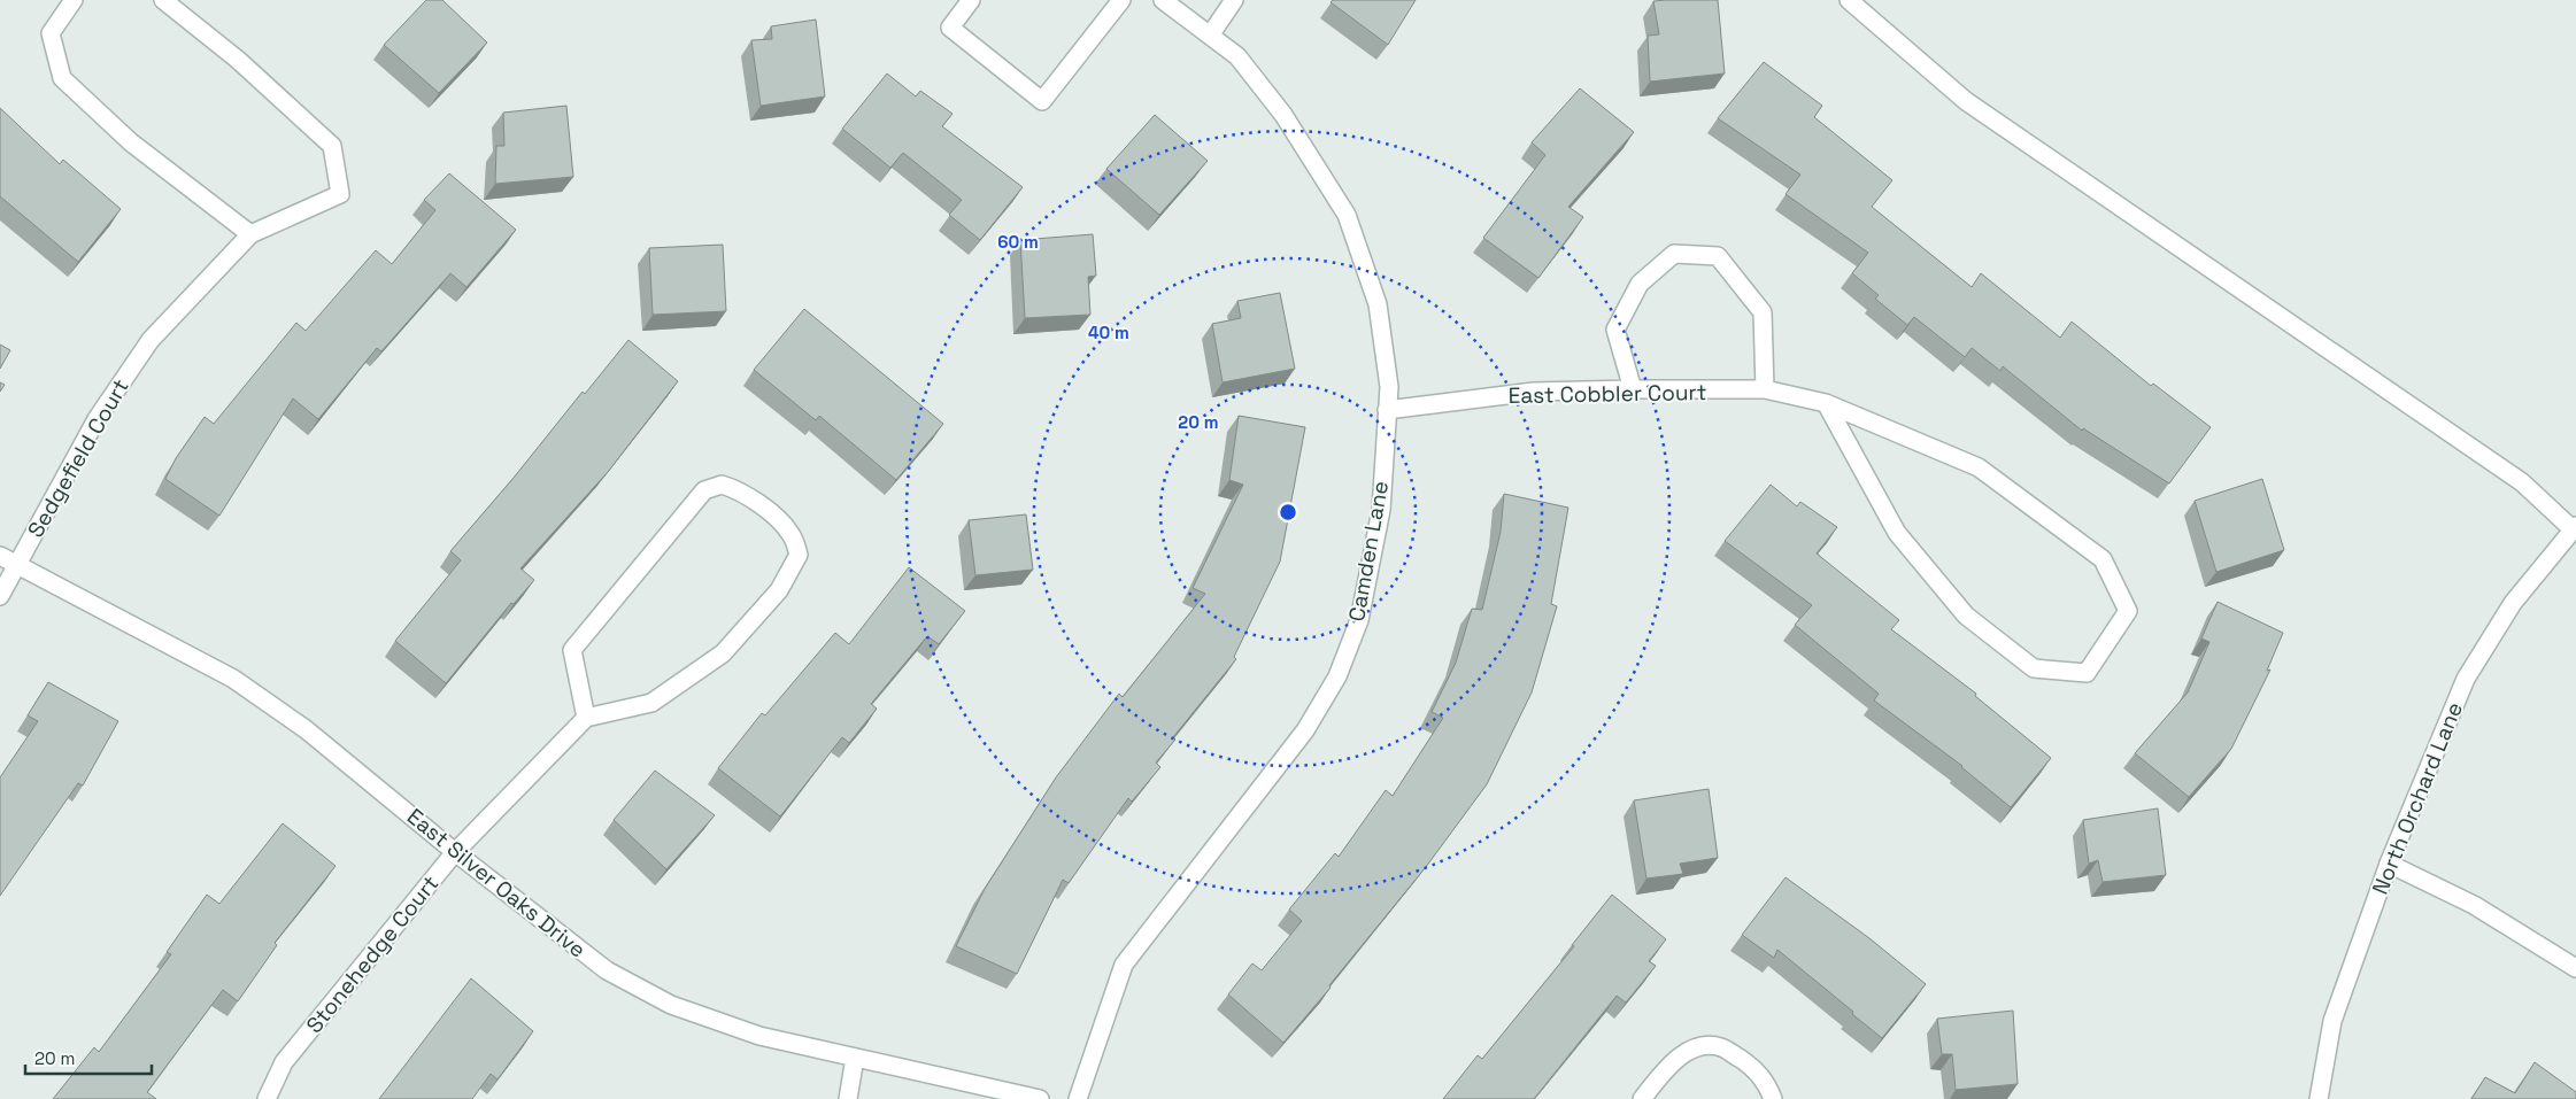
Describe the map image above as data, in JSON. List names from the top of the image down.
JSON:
{
  "streets": {
    "street": [
      "East Cobbler Court",
      "Sedgefield Court",
      "Camden Lane",
      "North Orchard Lane",
      "East Silver Oaks Drive",
      "Stonehedge Court"
    ]
  },
  "crossings": [
    ["East Cobbler Court", "Camden Lane"],
    ["Sedgefield Court", "East Silver Oaks Drive"],
    ["East Silver Oaks Drive", "Stonehedge Court"]
  ],
  "scale_bar": "20 m",
  "rings": ["60 m", "40 m", "20 m"]
}
